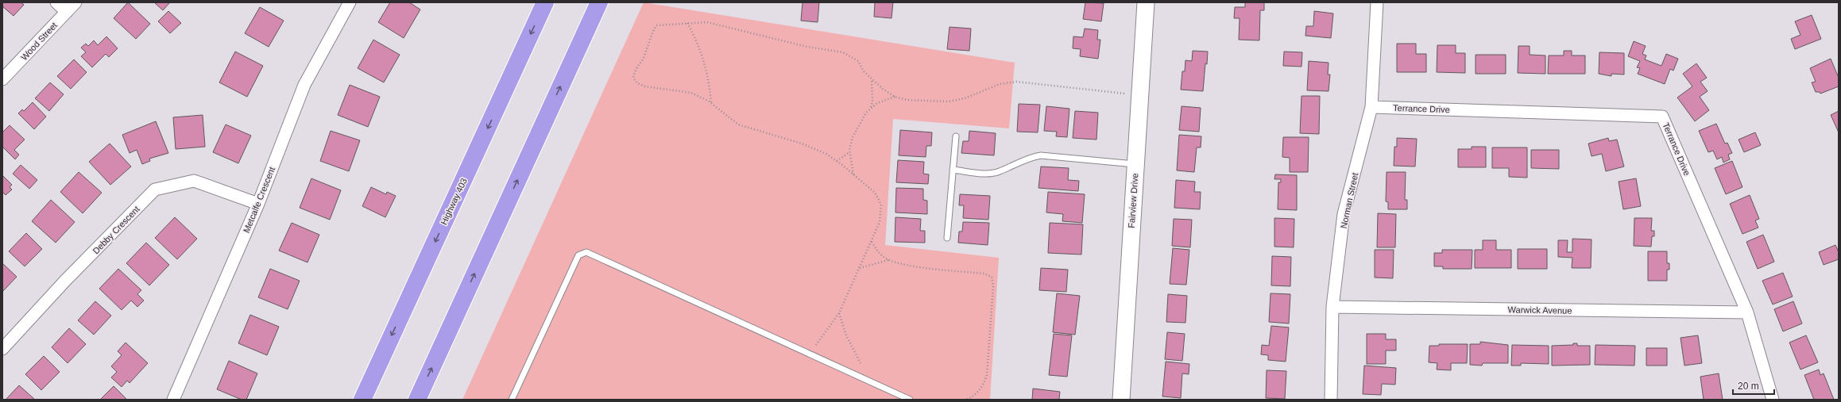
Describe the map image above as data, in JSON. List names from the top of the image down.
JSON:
{
  "streets": {
    "highway": ["Highway 403"],
    "main road": ["Fairview Drive"],
    "street": [
      "Wood Street",
      "Terrance Drive",
      "Metcalfe Crescent",
      "Norman Street",
      "Debby Crescent",
      "Warwick Avenue"
    ]
  },
  "crossings": [
    ["Terrance Drive", "Norman Street"],
    ["Terrance Drive", "Warwick Avenue"],
    ["Metcalfe Crescent", "Debby Crescent"],
    ["Norman Street", "Warwick Avenue"]
  ],
  "scale_bar": "20 m"
}
